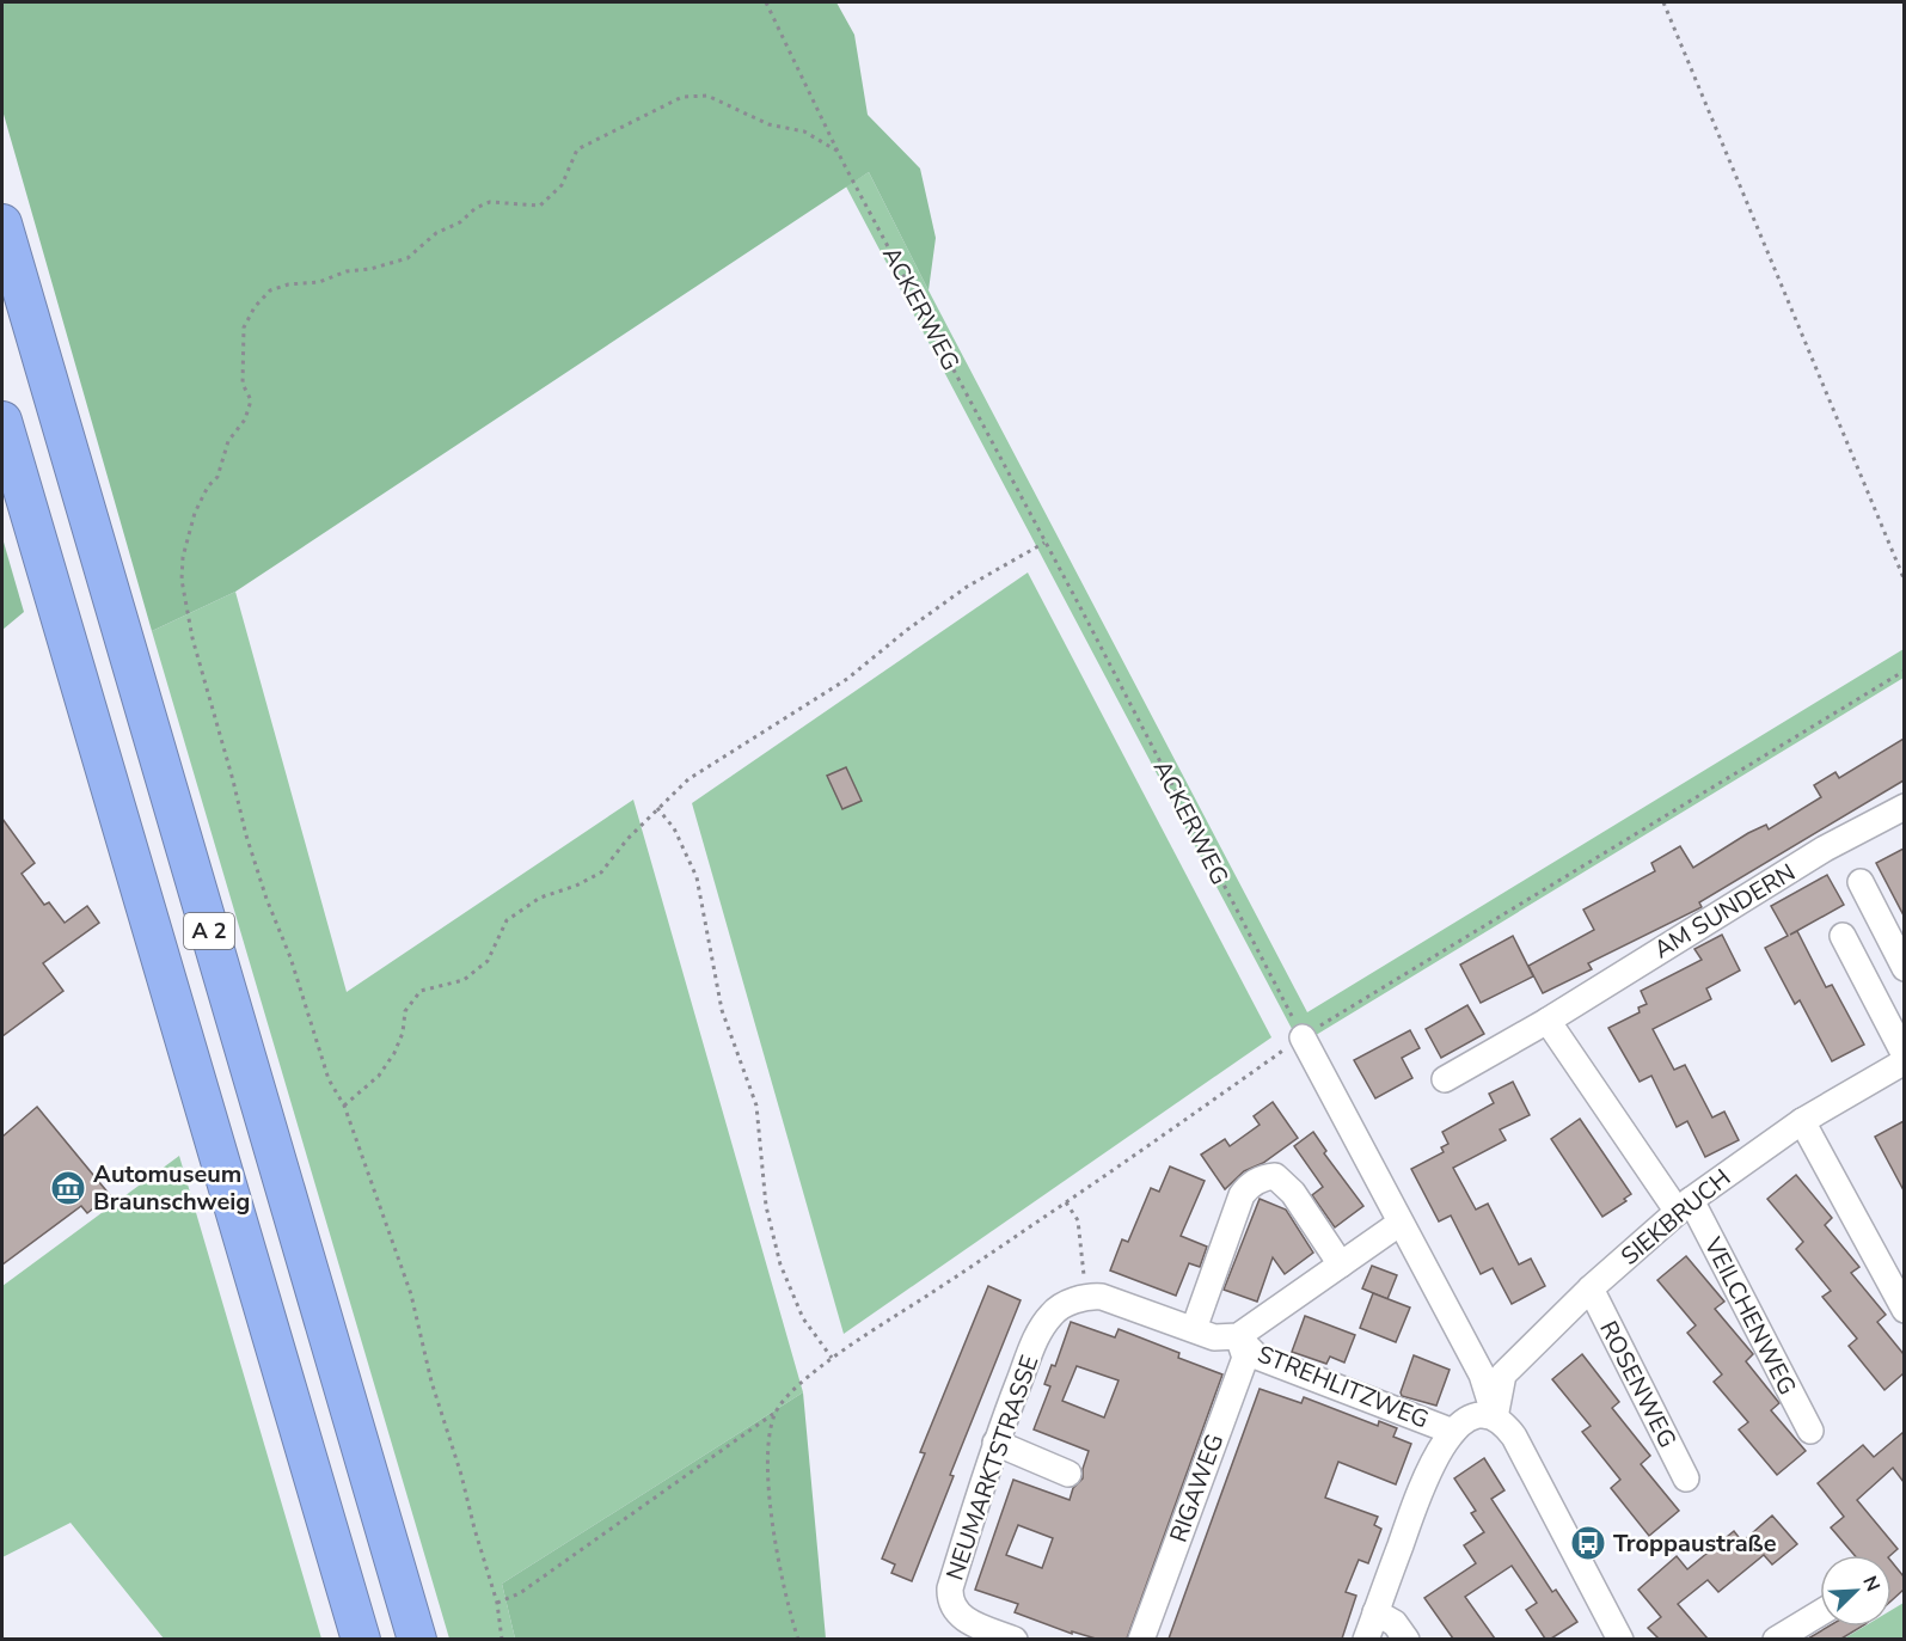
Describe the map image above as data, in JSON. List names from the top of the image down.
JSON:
{
  "streets": {
    "highway": ["A 2"],
    "street": [
      "AM SUNDERN",
      "SIEKBRUCH",
      "VEILCHENWEG",
      "ROSENWEG",
      "STREHLITZWEG",
      "NEUMARKTSTRASSE",
      "RIGAWEG"
    ],
    "path": ["ACKERWEG"]
  },
  "crossings": [
    ["SIEKBRUCH", "VEILCHENWEG"],
    ["SIEKBRUCH", "ROSENWEG"],
    ["STREHLITZWEG", "RIGAWEG"]
  ],
  "places": {
    "museum": ["Automuseum Braunschweig"],
    "bus stop": ["Troppaustraße"]
  },
  "north": "top right"
}
